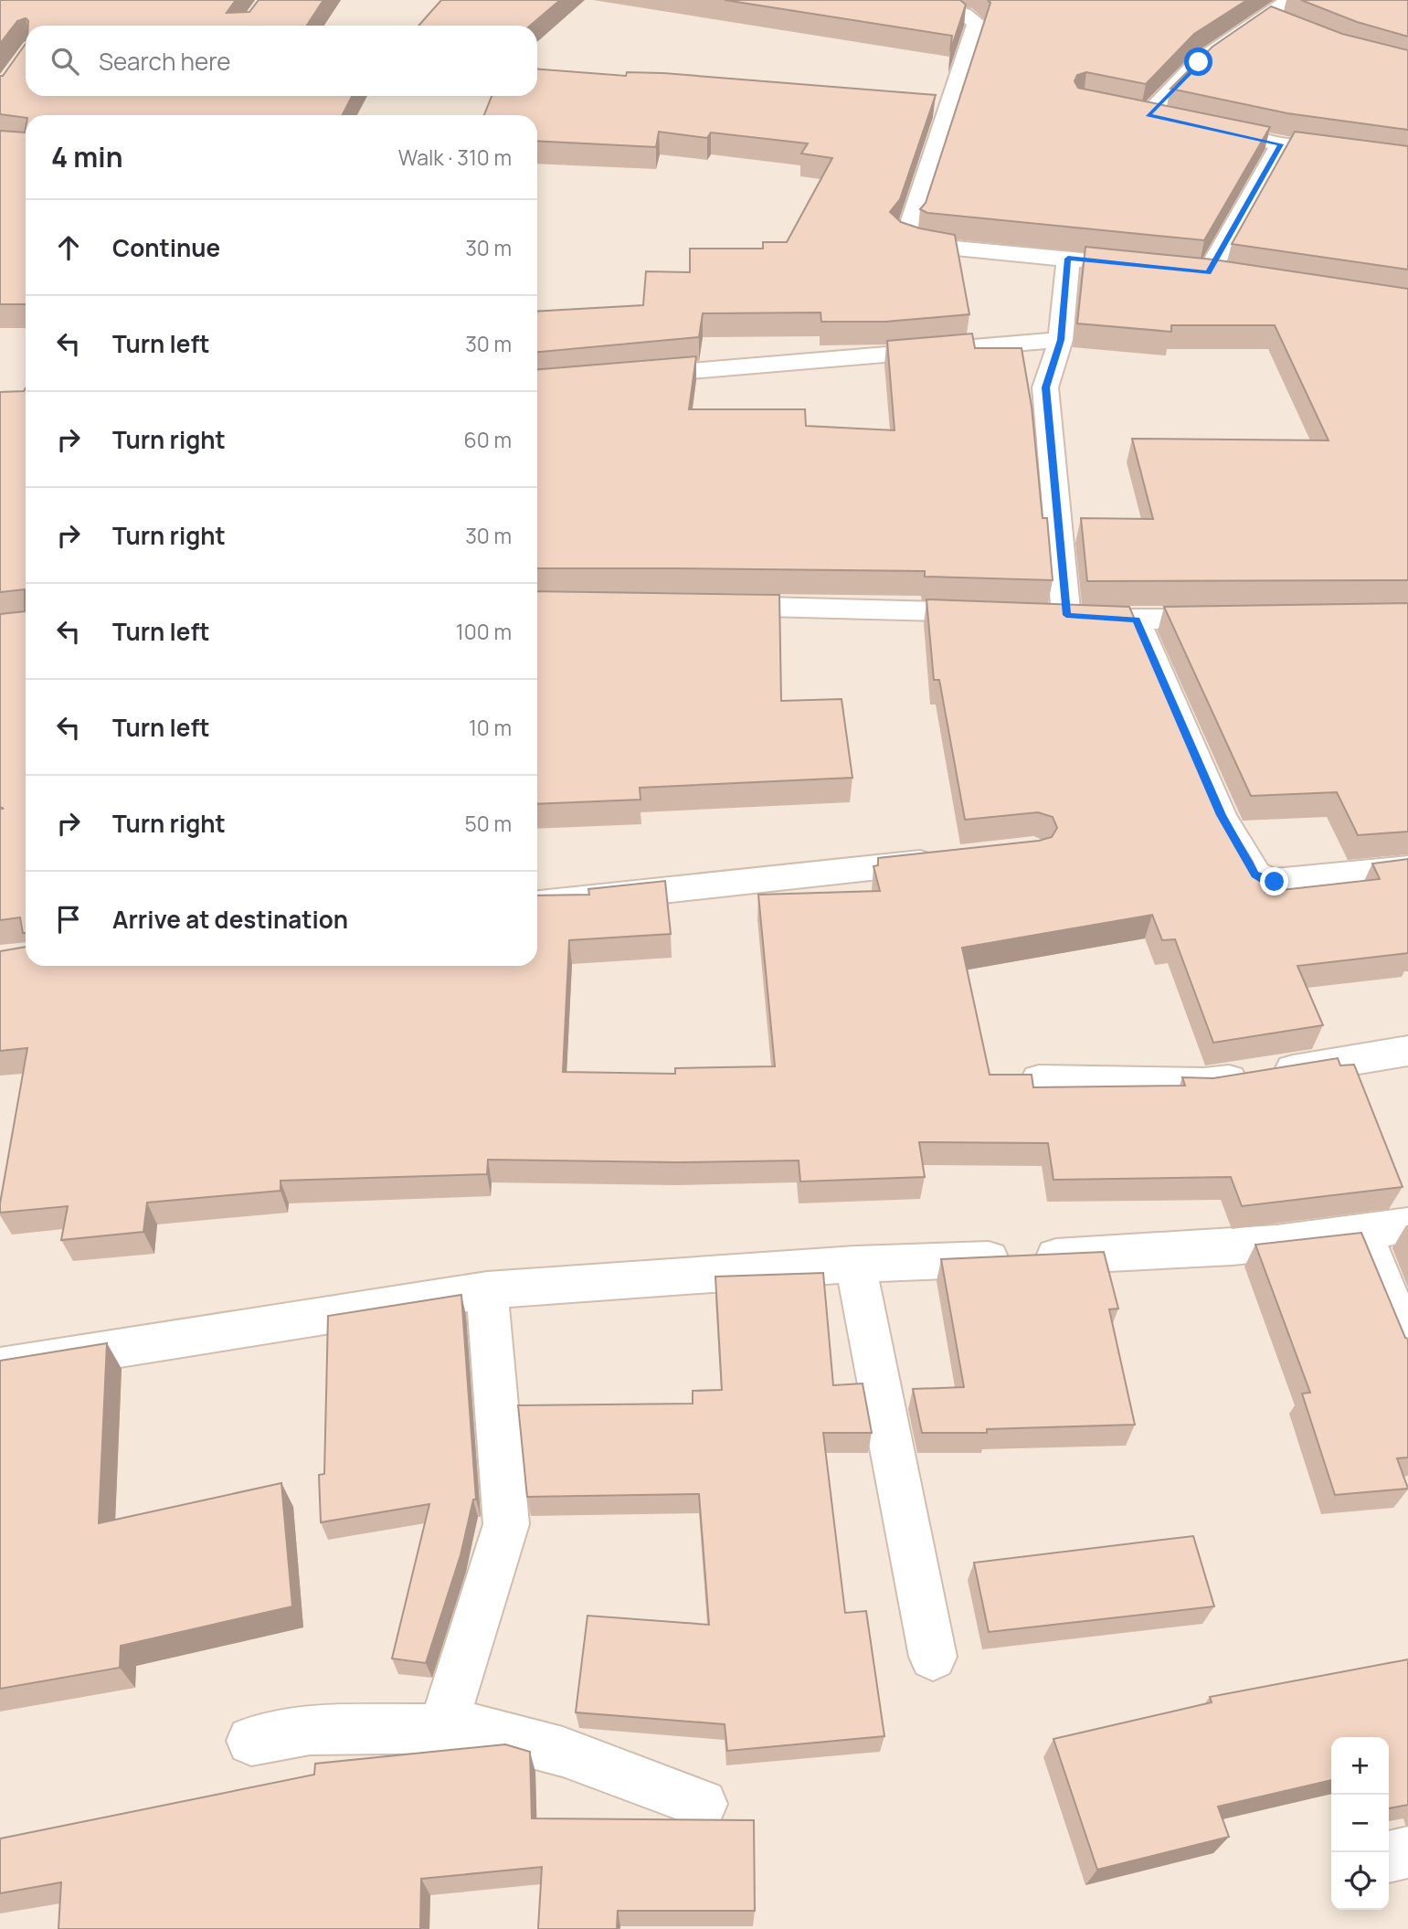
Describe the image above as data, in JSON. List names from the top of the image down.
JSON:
{
  "page": {
    "search": "Search here",
    "heading": ["4 min", "Walk · 310 m"],
    "list": [
      ["Continue", "30 m"],
      ["Turn left", "30 m"],
      ["Turn right", "60 m"],
      ["Turn right", "30 m"],
      ["Turn left", "100 m"],
      ["Turn left", "10 m"],
      ["Turn right", "50 m"],
      "Arrive at destination"
    ],
    "map_buttons": ["+", "−"]
  }
}
